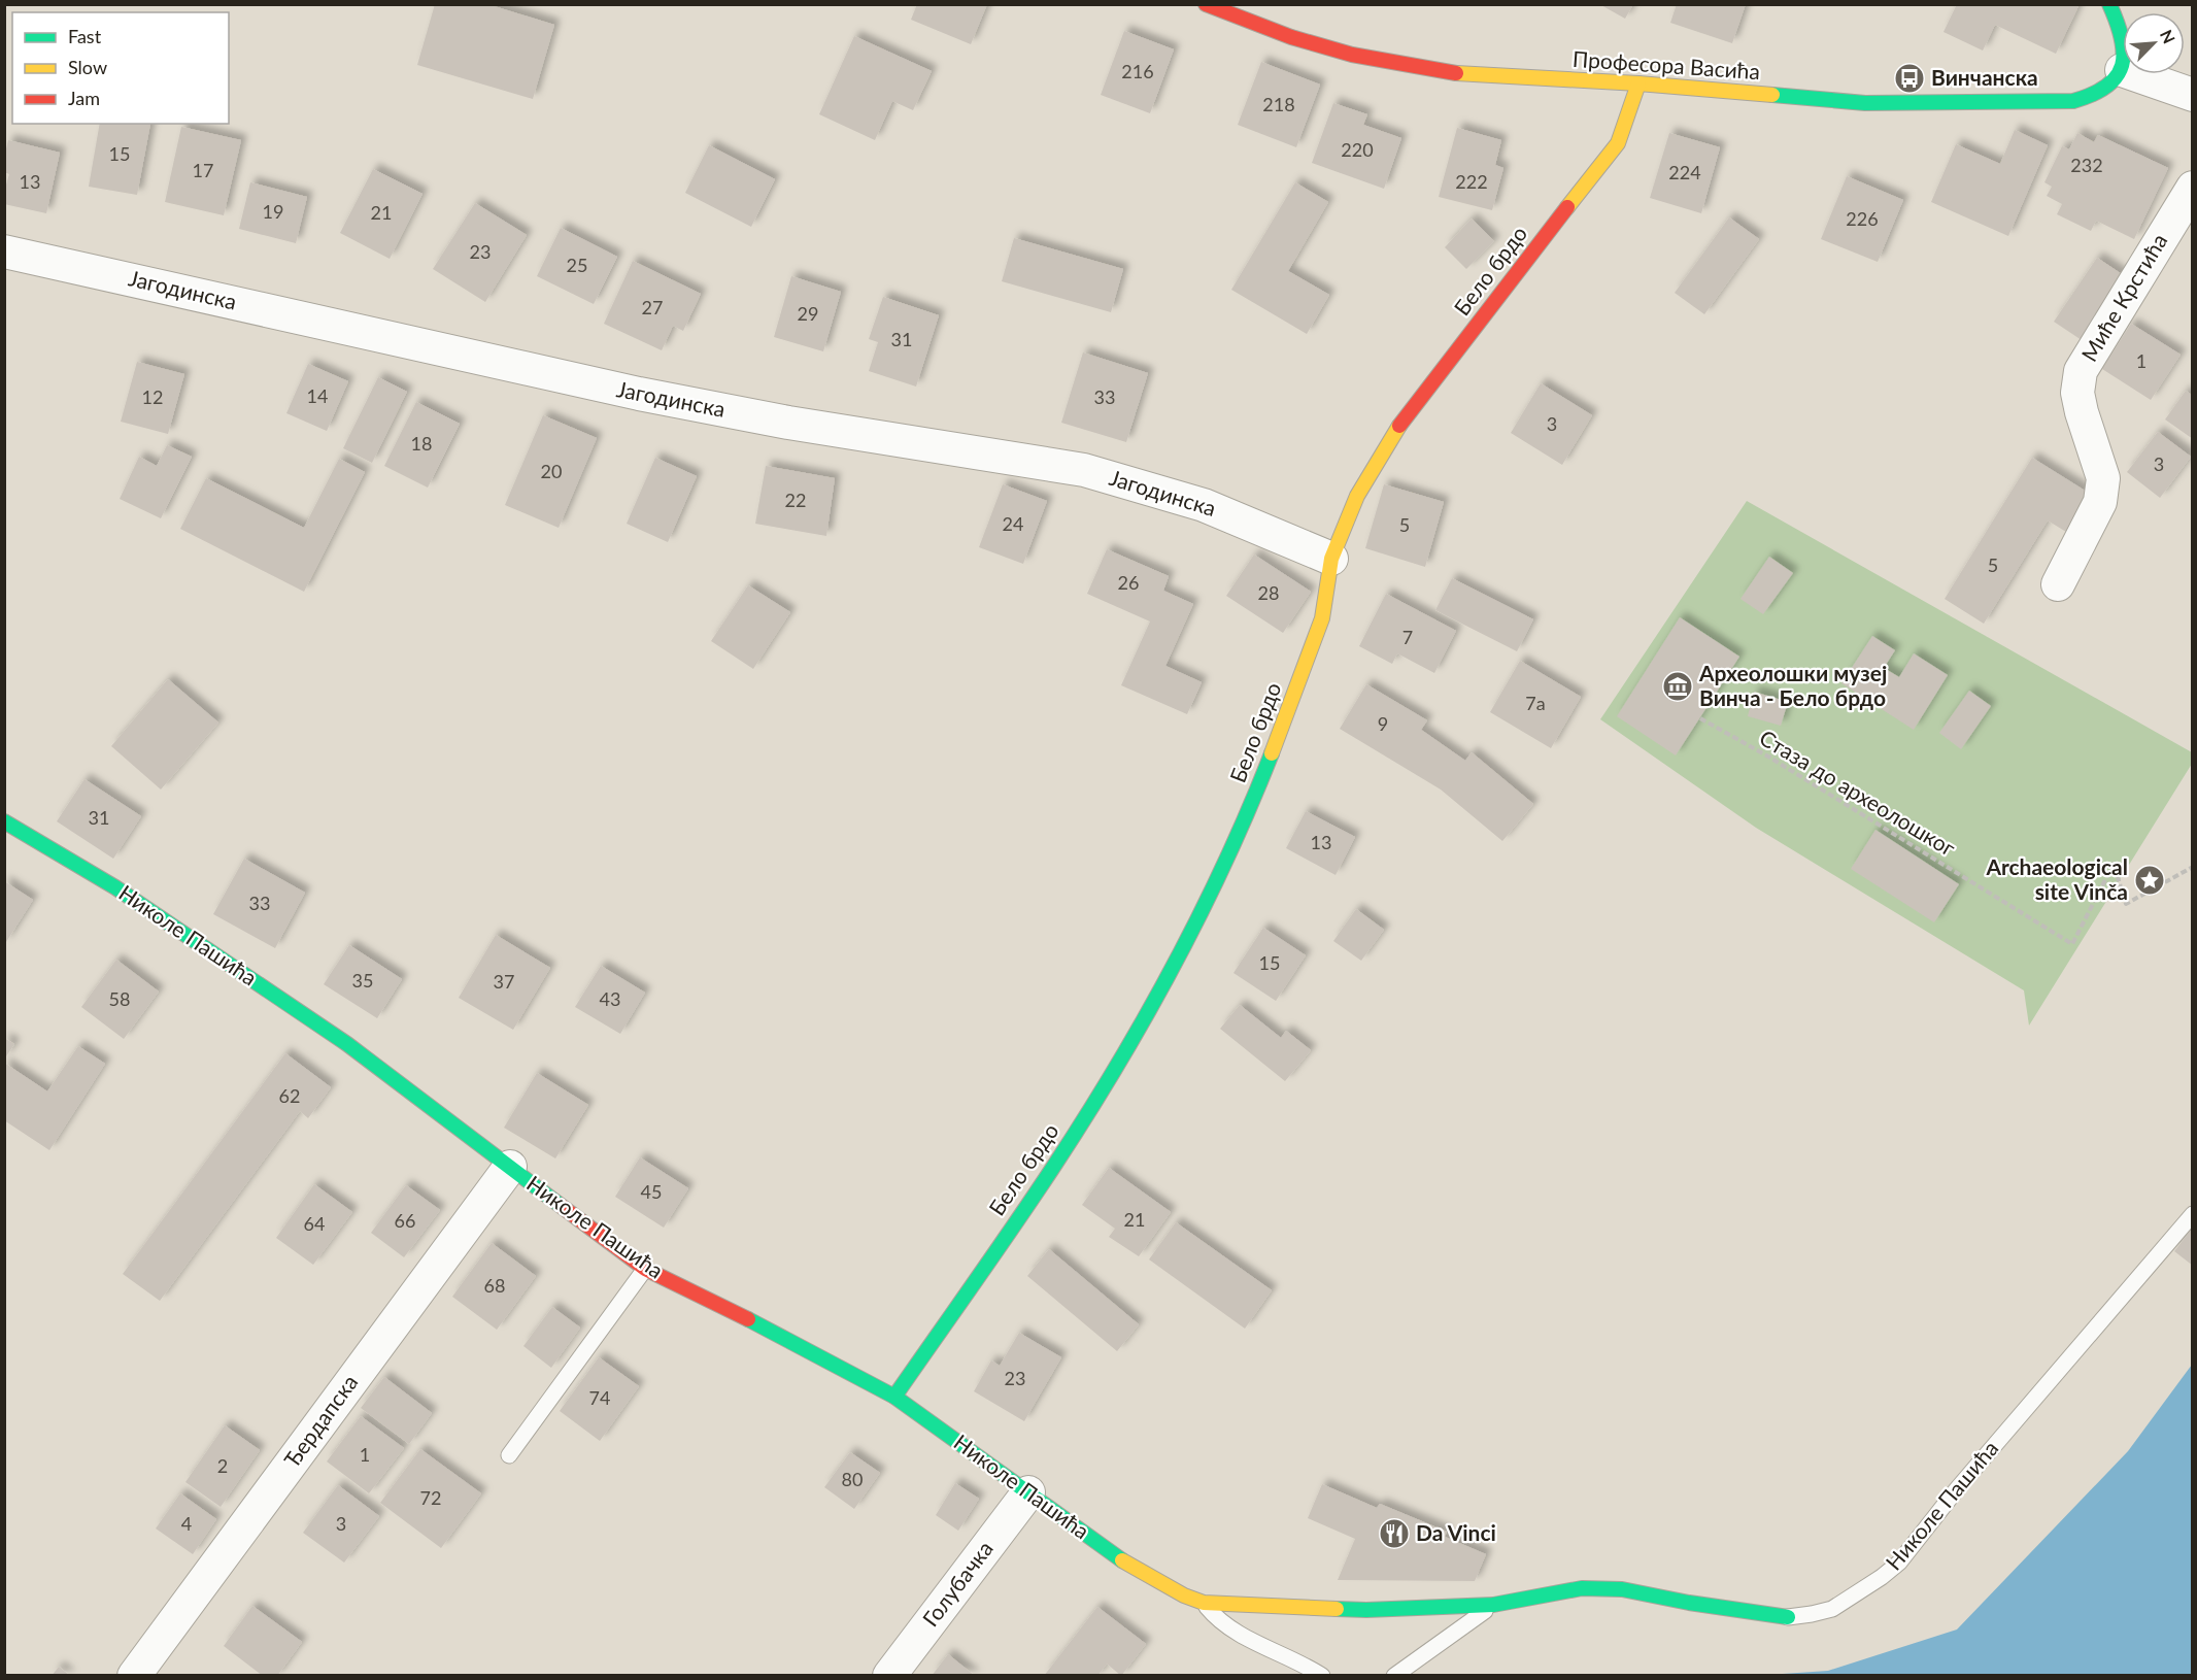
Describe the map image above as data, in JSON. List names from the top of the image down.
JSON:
{
  "streets": {
    "street": [
      "Професора Васића",
      "Бело брдо",
      "Јагодинска",
      "Миће Крстића",
      "Николе Пашића",
      "Ђердапска",
      "Голубачка"
    ],
    "path": ["Стаза до археолошког"]
  },
  "crossings": [
    ["Професора Васића", "Бело брдо"],
    ["Бело брдо", "Јагодинска"],
    ["Бело брдо", "Николе Пашића"],
    ["Николе Пашића", "Ђердапска"],
    ["Николе Пашића", "Голубачка"]
  ],
  "places": {
    "bus stop": ["Винчанска"],
    "museum": ["Археолошки музеј Винча - Бело брдо"],
    "place": ["Archaeological site Vinča"],
    "restaurant": ["Da Vinci"]
  },
  "house_numbers": [
    "216",
    "218",
    "220",
    "15",
    "232",
    "17",
    "224",
    "13",
    "222",
    "19",
    "21",
    "226",
    "23",
    "25",
    "27",
    "29",
    "31",
    "1",
    "14",
    "12",
    "33",
    "3",
    "18",
    "3",
    "20",
    "22",
    "24",
    "5",
    "5",
    "26",
    "28",
    "7",
    "7a",
    "9",
    "31",
    "13",
    "33",
    "15",
    "35",
    "37",
    "58",
    "43",
    "62",
    "45",
    "21",
    "66",
    "64",
    "68",
    "23",
    "74",
    "1",
    "2",
    "80",
    "72",
    "4",
    "3"
  ],
  "legend": ["Fast", "Slow", "Jam"],
  "north": "top right"
}
